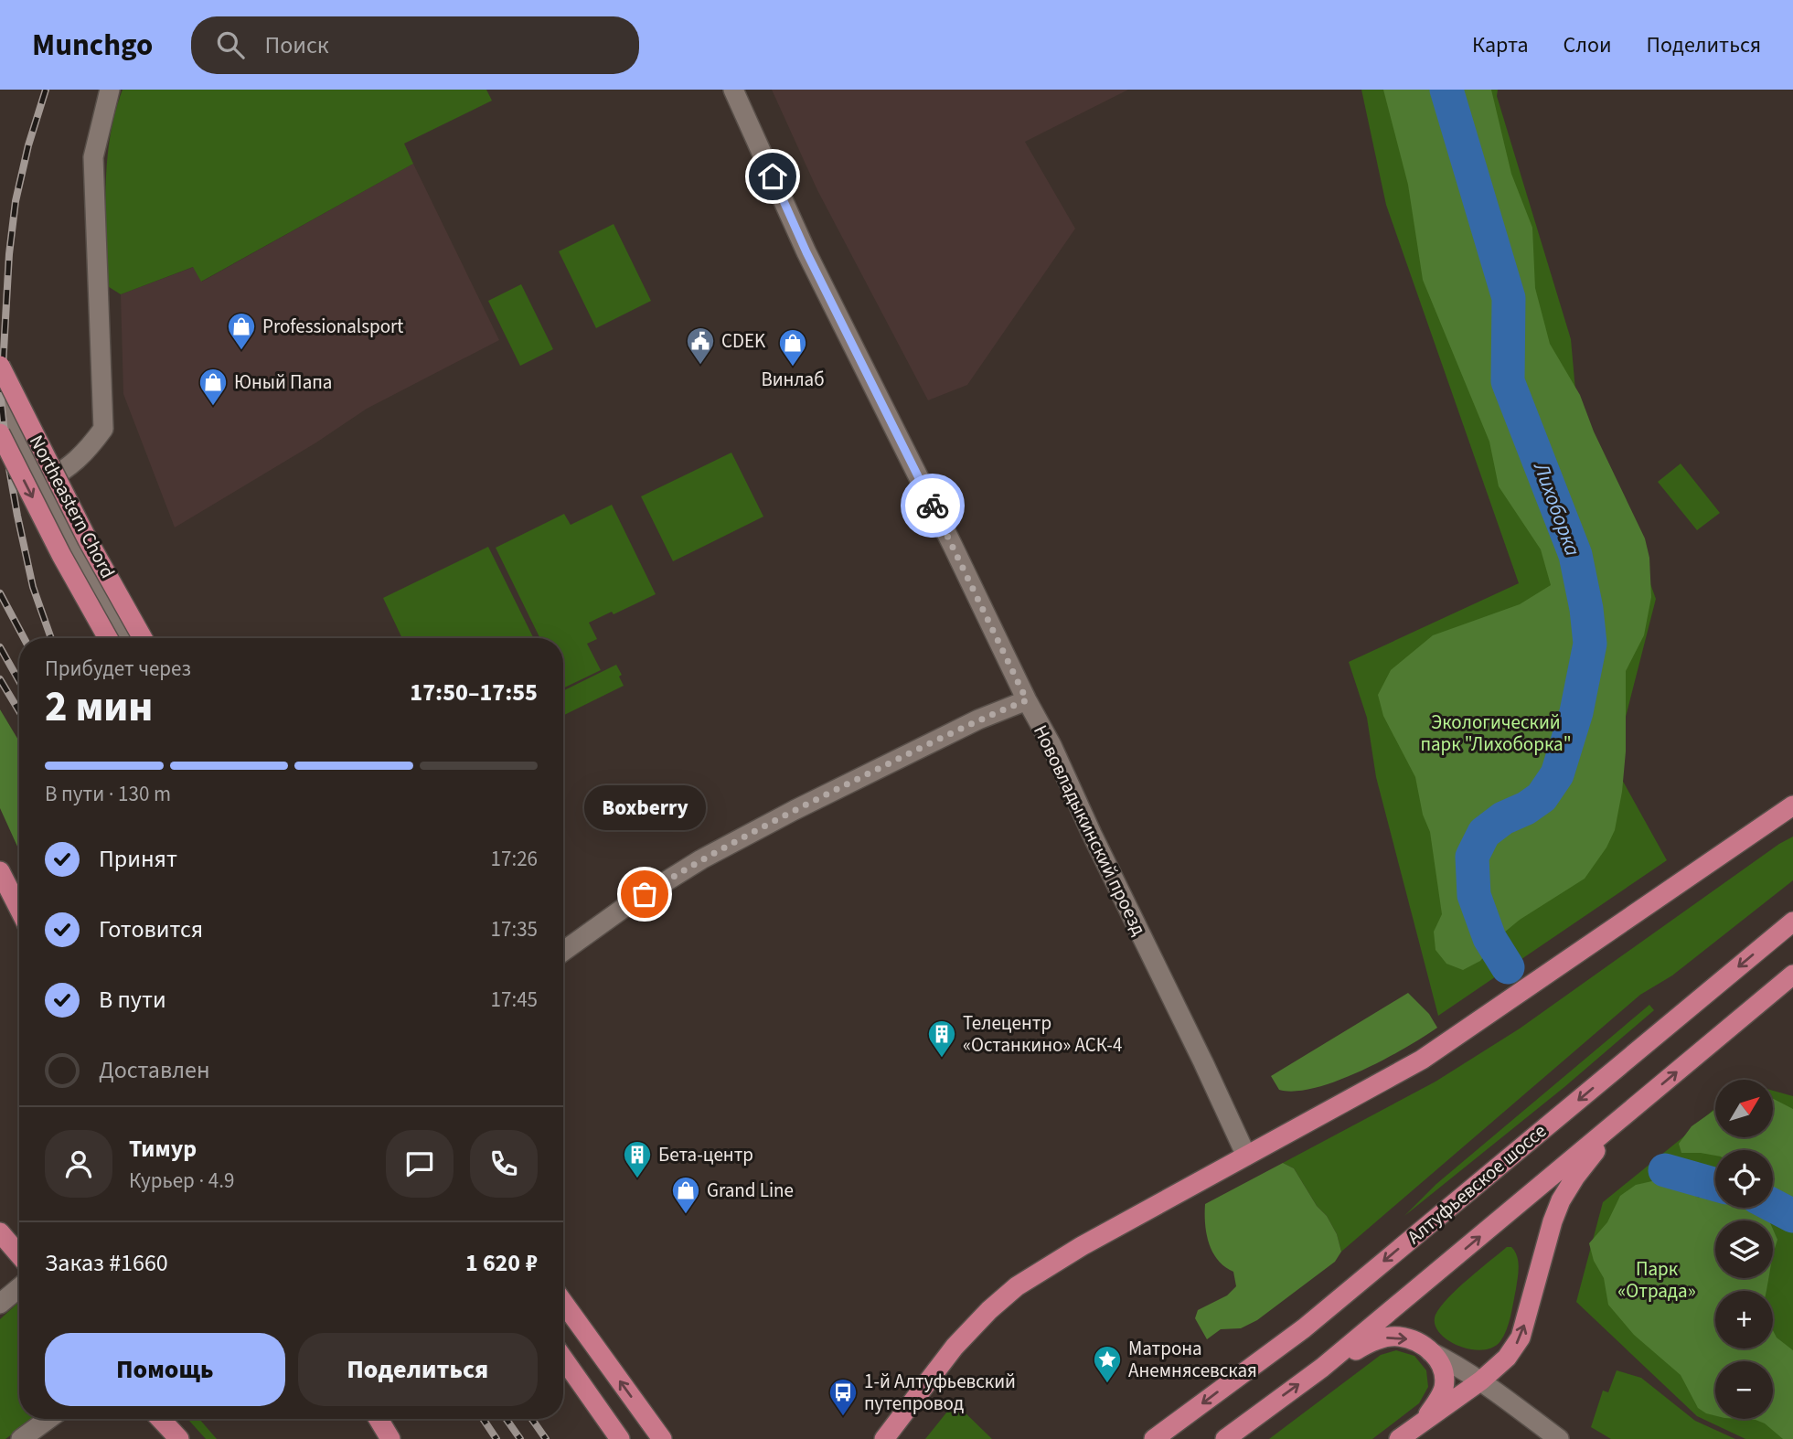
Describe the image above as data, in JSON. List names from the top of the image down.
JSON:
{
  "streets": {
    "main road": ["Northeastern Chord", "Алтуфьевское шоссе"],
    "street": ["Нововладыкинский проезд"]
  },
  "water": ["Лихоборка"],
  "parks": ["Экологический парк \"Лихоборка\"", "Парк «Отрада»"],
  "places": {
    "shop": [
      "Professionalsport",
      "Винлаб",
      "Юный Папа",
      "Grand Line"
    ],
    "public building": ["CDEK"],
    "other": ["Boxberry"],
    "building": ["Телецентр «Останкино» АСК-4", "Бета-центр"],
    "place": ["Матрона Анемнясевская"],
    "bus stop": ["1-й Алтуфьевский путепровод"]
  },
  "north": "top right",
  "page": {
    "header": "Munchgo",
    "search": "Поиск",
    "nav": ["Карта", "Слои", "Поделиться"],
    "heading": ["2 мин", "Прибудет через", "17:50–17:55"],
    "panel": [
      "Тимур",
      "Курьер · 4.9",
      "Заказ #1660",
      "1 620 ₽"
    ],
    "bar": "В пути · 130 m",
    "bubble": "Boxberry",
    "list": [
      ["Принят", "17:26"],
      ["Готовится", "17:35"],
      ["В пути", "17:45"],
      "Доставлен"
    ],
    "map_buttons": ["+", "−"],
    "buttons": ["Помощь", "Поделиться"]
  }
}
